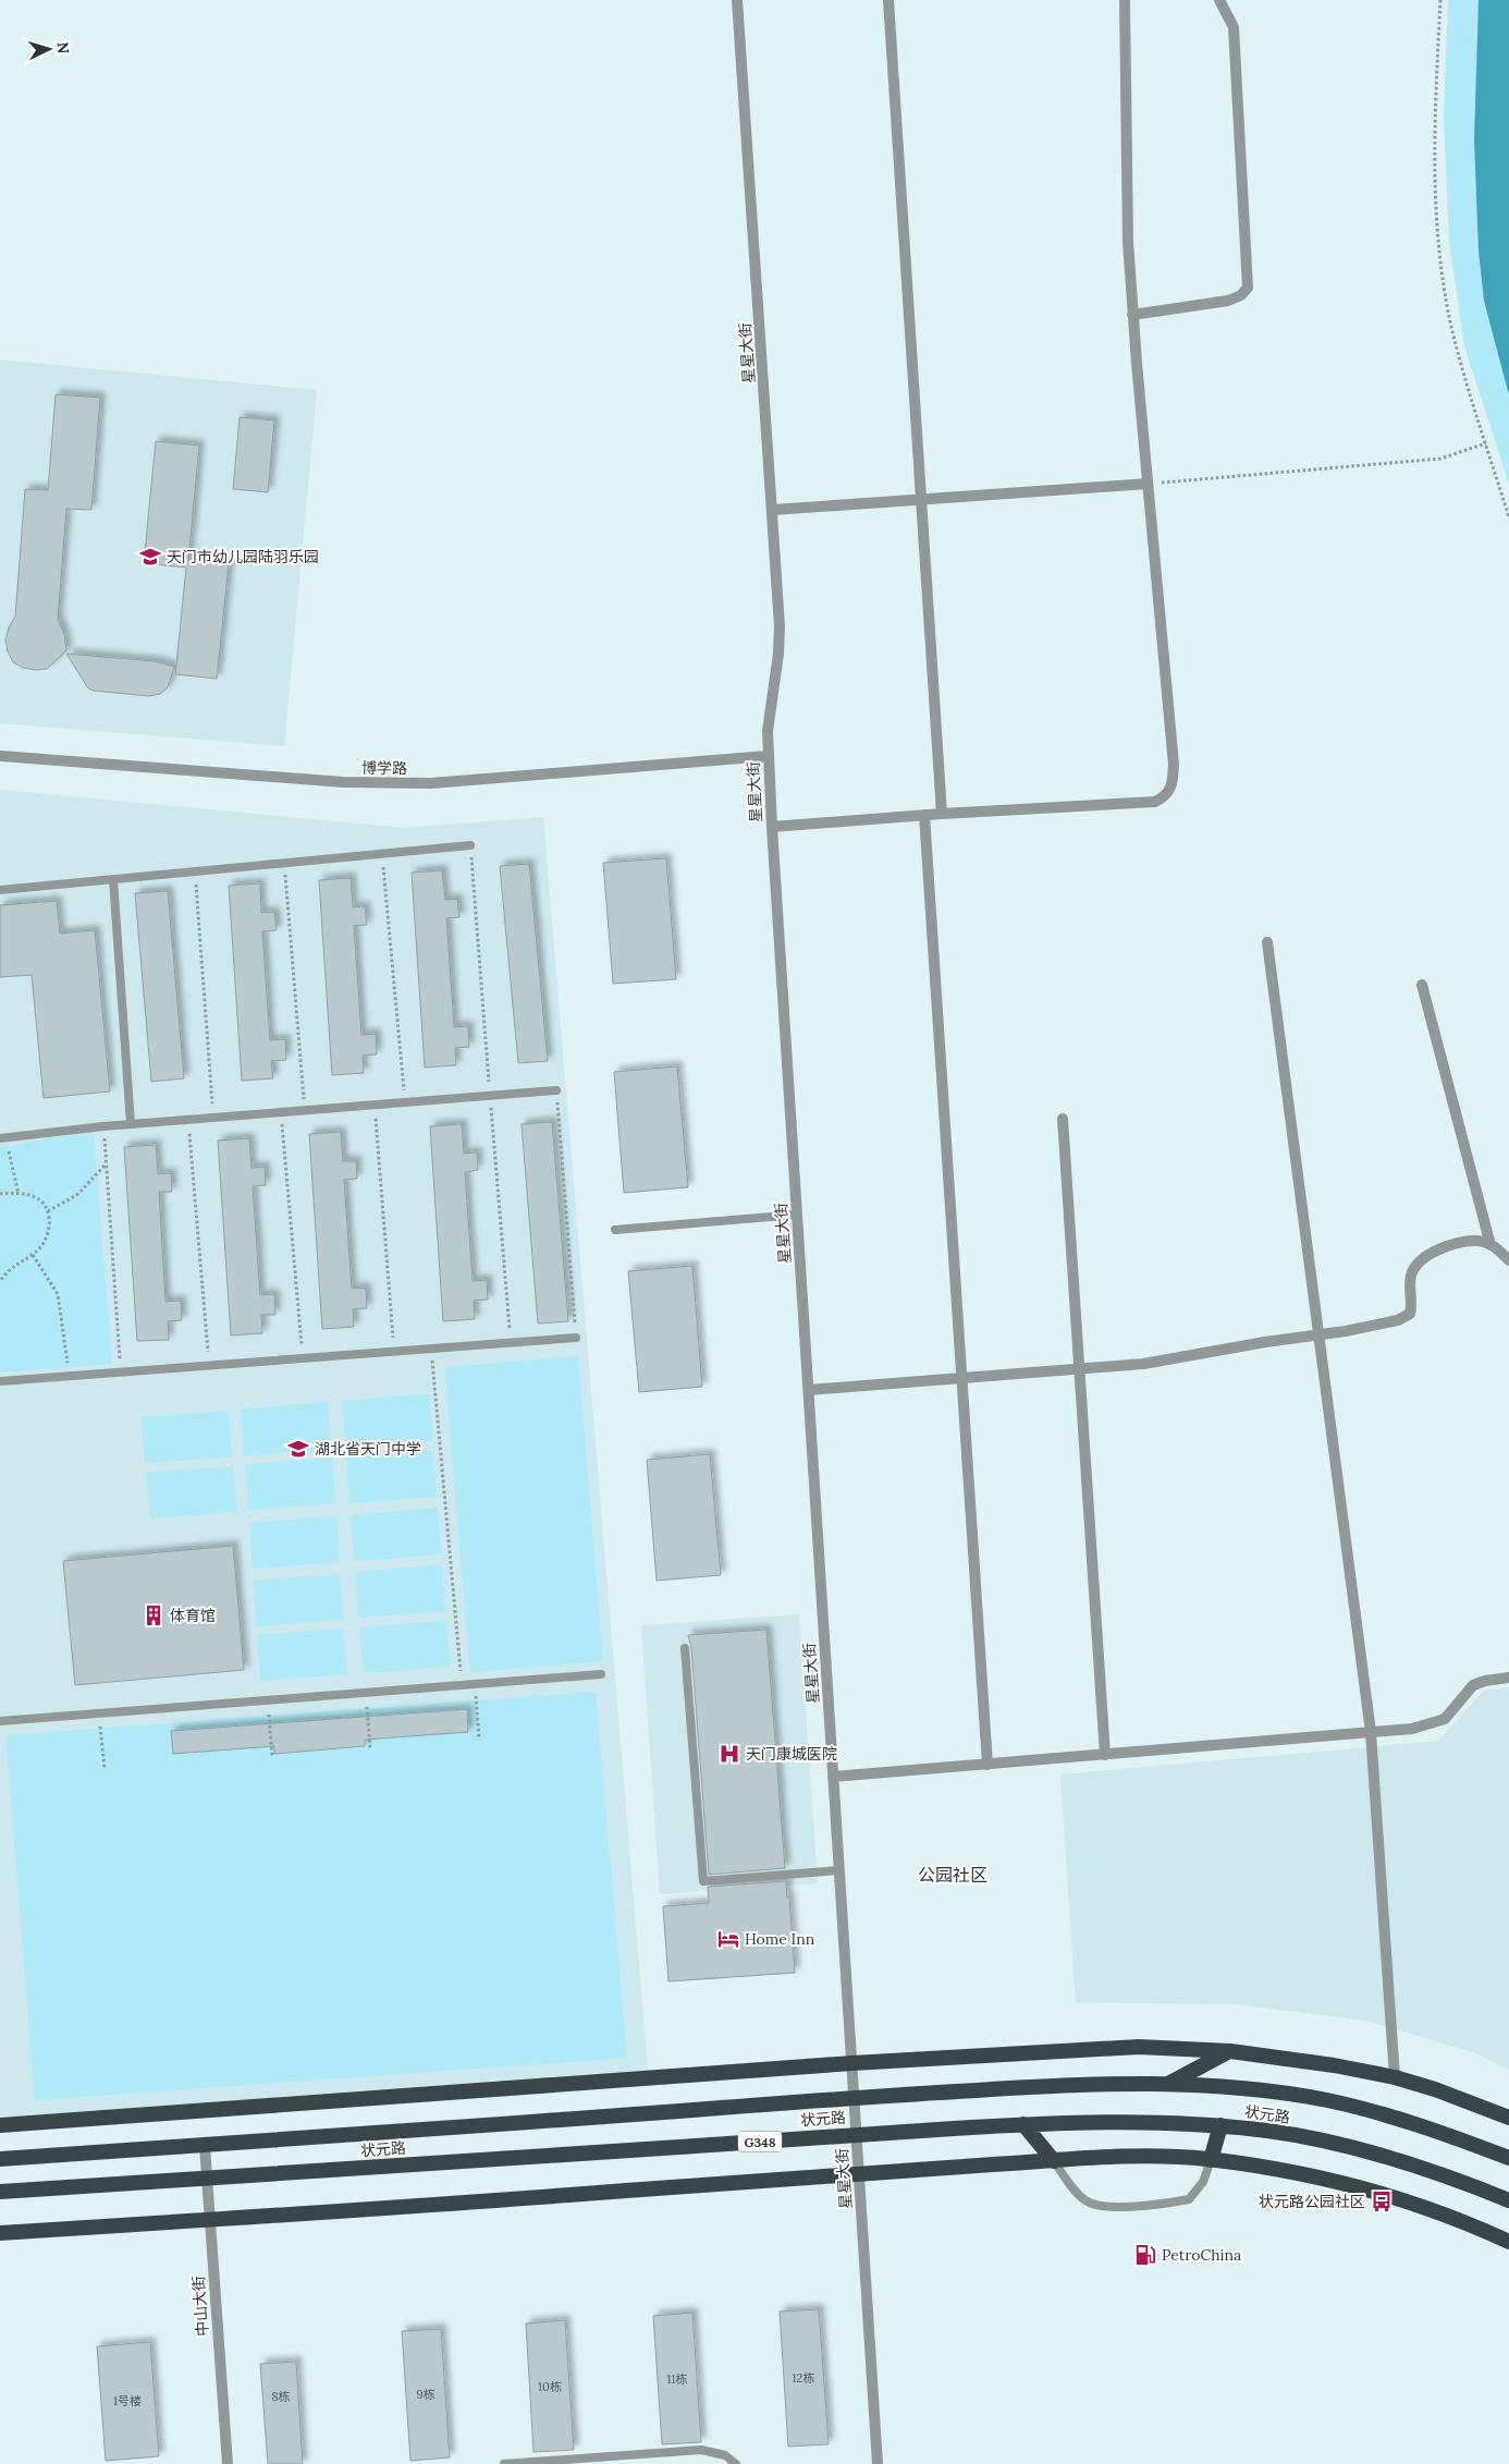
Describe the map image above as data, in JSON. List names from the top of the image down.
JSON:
{
  "streets": {
    "highway": ["状元路", "G348"],
    "street": ["星星大街", "博学路", "中山大街"]
  },
  "crossings": [
    ["星星大街", "博学路"],
    ["星星大街", "状元路"],
    ["状元路", "中山大街"]
  ],
  "districts": ["公园社区"],
  "places": {
    "school or university": ["天门市幼儿园陆羽乐园", "湖北省天门中学"],
    "building": ["体育馆"],
    "hospital": ["天门康城医院"],
    "hotel": ["Home Inn"],
    "bus stop": ["状元路公园社区"],
    "fuel station": ["PetroChina"]
  },
  "house_numbers": [
    "12栋",
    "11栋",
    "10栋",
    "9栋",
    "8栋",
    "1号楼"
  ],
  "north": "right"
}
